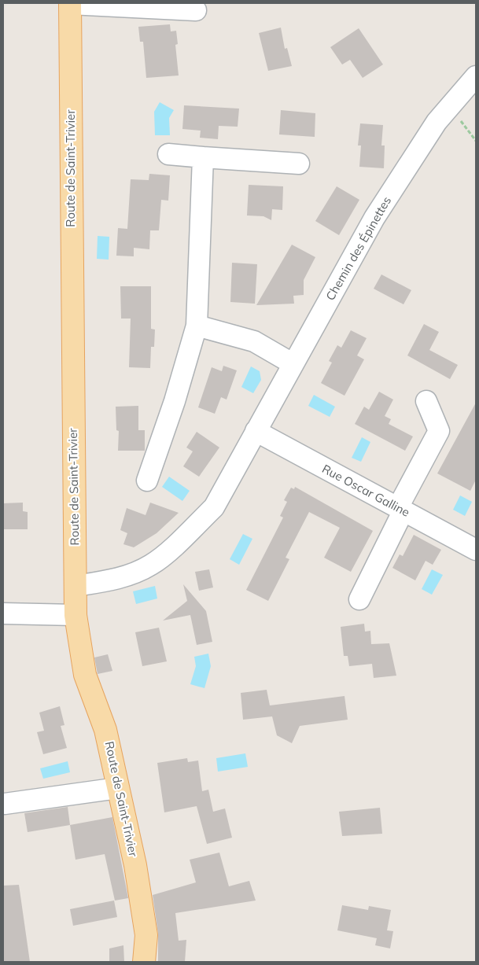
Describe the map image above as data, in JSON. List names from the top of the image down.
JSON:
{
  "streets": {
    "main road": ["Route de Saint-Trivier"],
    "street": ["Chemin des Épinettes", "Rue Oscar Galline"]
  },
  "crossings": [
    ["Route de Saint-Trivier", "Chemin des Épinettes"],
    ["Chemin des Épinettes", "Rue Oscar Galline"]
  ]
}
